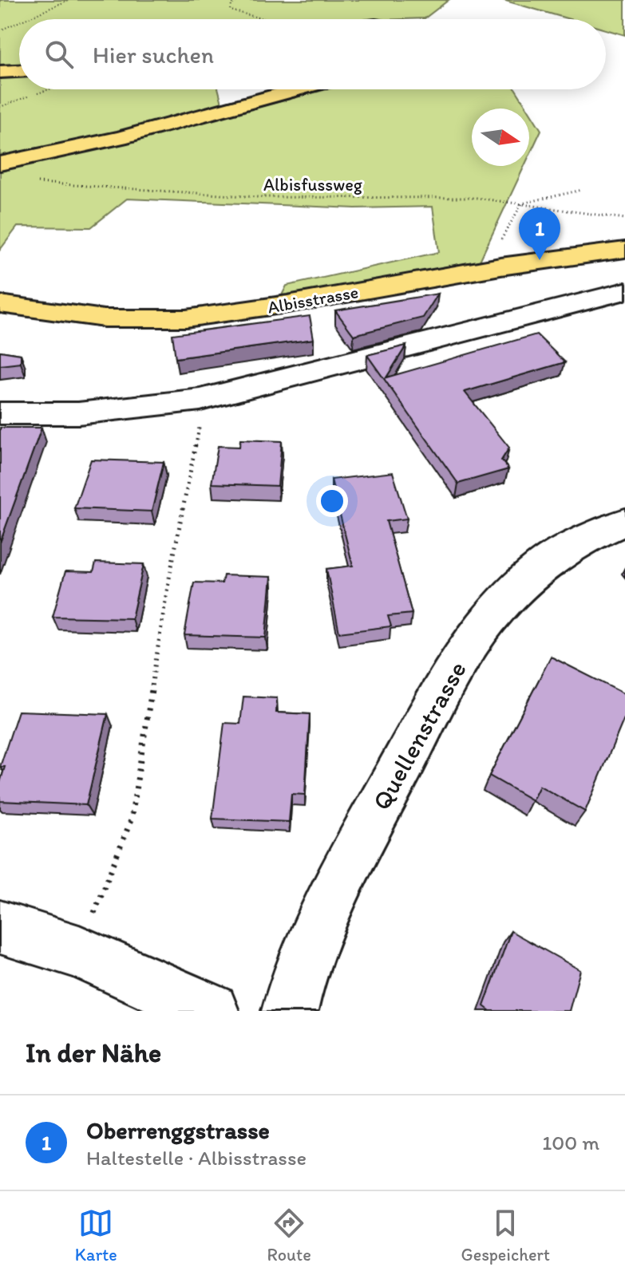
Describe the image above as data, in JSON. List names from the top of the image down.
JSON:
{
  "streets": {
    "main road": ["Albisstrasse"],
    "street": ["Quellenstrasse"],
    "path": ["Albisfussweg"]
  },
  "north": "right",
  "page": {
    "search": "Hier suchen",
    "pins": "1",
    "heading": "In der Nähe",
    "list": [
      {
        "mark": "1",
        "name": "Oberrenggstrasse",
        "note": "Haltestelle · Albisstrasse",
        "value": "100 m"
      }
    ],
    "nav": ["Karte", "Route", "Gespeichert"]
  }
}
